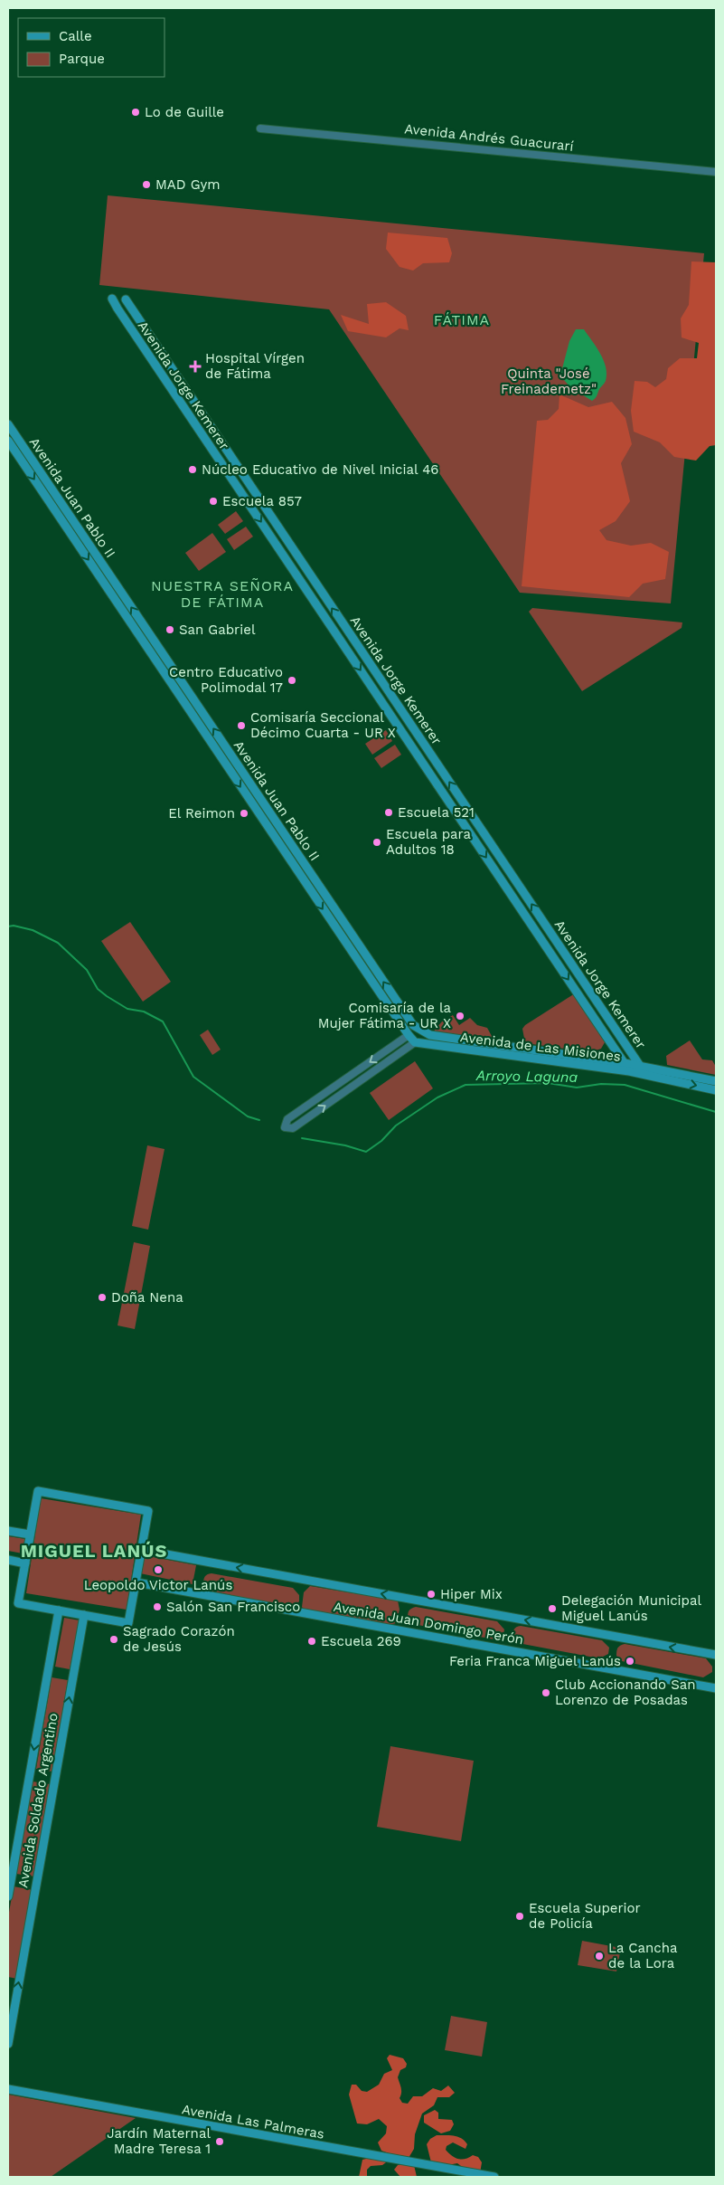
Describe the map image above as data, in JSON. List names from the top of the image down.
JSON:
{
  "streets": {
    "main road": [
      "Avenida Jorge Kemerer",
      "Avenida Juan Pablo II",
      "Avenida de Las Misiones",
      "Avenida Juan Domingo Perón",
      "Avenida Soldado Argentino",
      "Avenida Las Palmeras"
    ],
    "street": ["Avenida Andrés Guacurarí"]
  },
  "crossings": [
    ["Avenida Jorge Kemerer", "Avenida de Las Misiones"],
    ["Avenida Juan Pablo II", "Avenida de Las Misiones"]
  ],
  "districts": ["FÁTIMA", "NUESTRA SEÑORA DE FÁTIMA", "MIGUEL LANÚS"],
  "water": ["Arroyo Laguna"],
  "parks": ["Quinta \"José Freinademetz\""],
  "places": {
    "other": [
      "Lo de Guille",
      "MAD Gym",
      "Núcleo Educativo de Nivel Inicial 46",
      "Escuela 857",
      "San Gabriel",
      "Centro Educativo Polimodal 17",
      "Comisaría Seccional Décimo Cuarta - UR X",
      "Escuela 521",
      "El Reimon",
      "Escuela para Adultos 18",
      "Comisaría de la Mujer Fátima - UR X",
      "Doña Nena",
      "Leopoldo Victor Lanús",
      "Hiper Mix",
      "Salón San Francisco",
      "Delegación Municipal Miguel Lanús",
      "Sagrado Corazón de Jesús",
      "Escuela 269",
      "Feria Franca Miguel Lanús",
      "Club Accionando San Lorenzo de Posadas",
      "Escuela Superior de Policía",
      "La Cancha de la Lora",
      "Jardín Maternal Madre Teresa 1"
    ],
    "health": ["Hospital Vírgen de Fátima"]
  },
  "legend": ["Calle", "Parque"]
}
